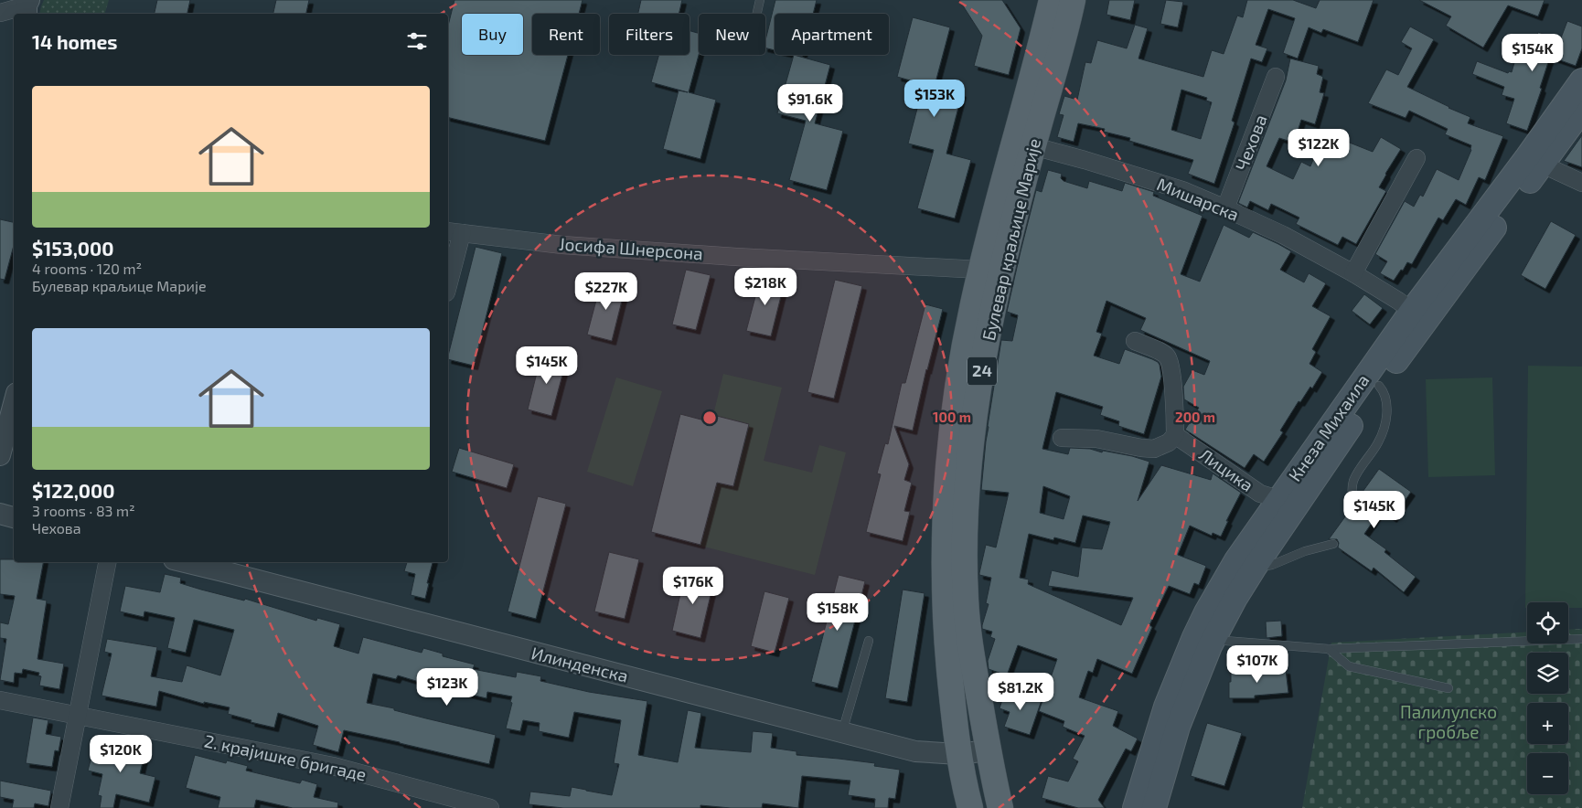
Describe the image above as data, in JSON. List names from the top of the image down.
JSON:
{
  "streets": {
    "main road": ["Булевар краљице Марије", "24", "Кнеза Михаила"],
    "street": [
      "Чехова",
      "Мишарска",
      "Јосифа Шнерсона",
      "Лицика",
      "Илинденска",
      "2. крајишке бригаде"
    ]
  },
  "crossings": [
    ["Чехова", "Мишарска"],
    ["Мишарска", "Булевар краљице Марије"],
    ["Мишарска", "Кнеза Михаила"],
    ["Булевар краљице Марије", "Јосифа Шнерсона"],
    ["Булевар краљице Марије", "Илинденска"],
    ["Кнеза Михаила", "Лицика"]
  ],
  "parks": ["Палилулско гробље"],
  "page": {
    "chip": [
      "Buy",
      "Rent",
      "Filters",
      "New",
      "Apartment"
    ],
    "heading": "14 homes",
    "price": [
      "$154K",
      "$153K",
      "$91.6K",
      "$122K",
      "$218K",
      "$227K",
      "$145K",
      "$145K",
      "$176K",
      "$158K",
      "$107K",
      "$123K",
      "$81.2K",
      "$120K"
    ],
    "list": [
      {
        "name": "$153,000",
        "note": "4 rooms · 120 m² · Булевар краљице Марије"
      },
      {
        "name": "$122,000",
        "note": "3 rooms · 83 m² · Чехова"
      }
    ],
    "map_buttons": ["+", "−"]
  },
  "rings": ["100 m", "200 m"]
}
